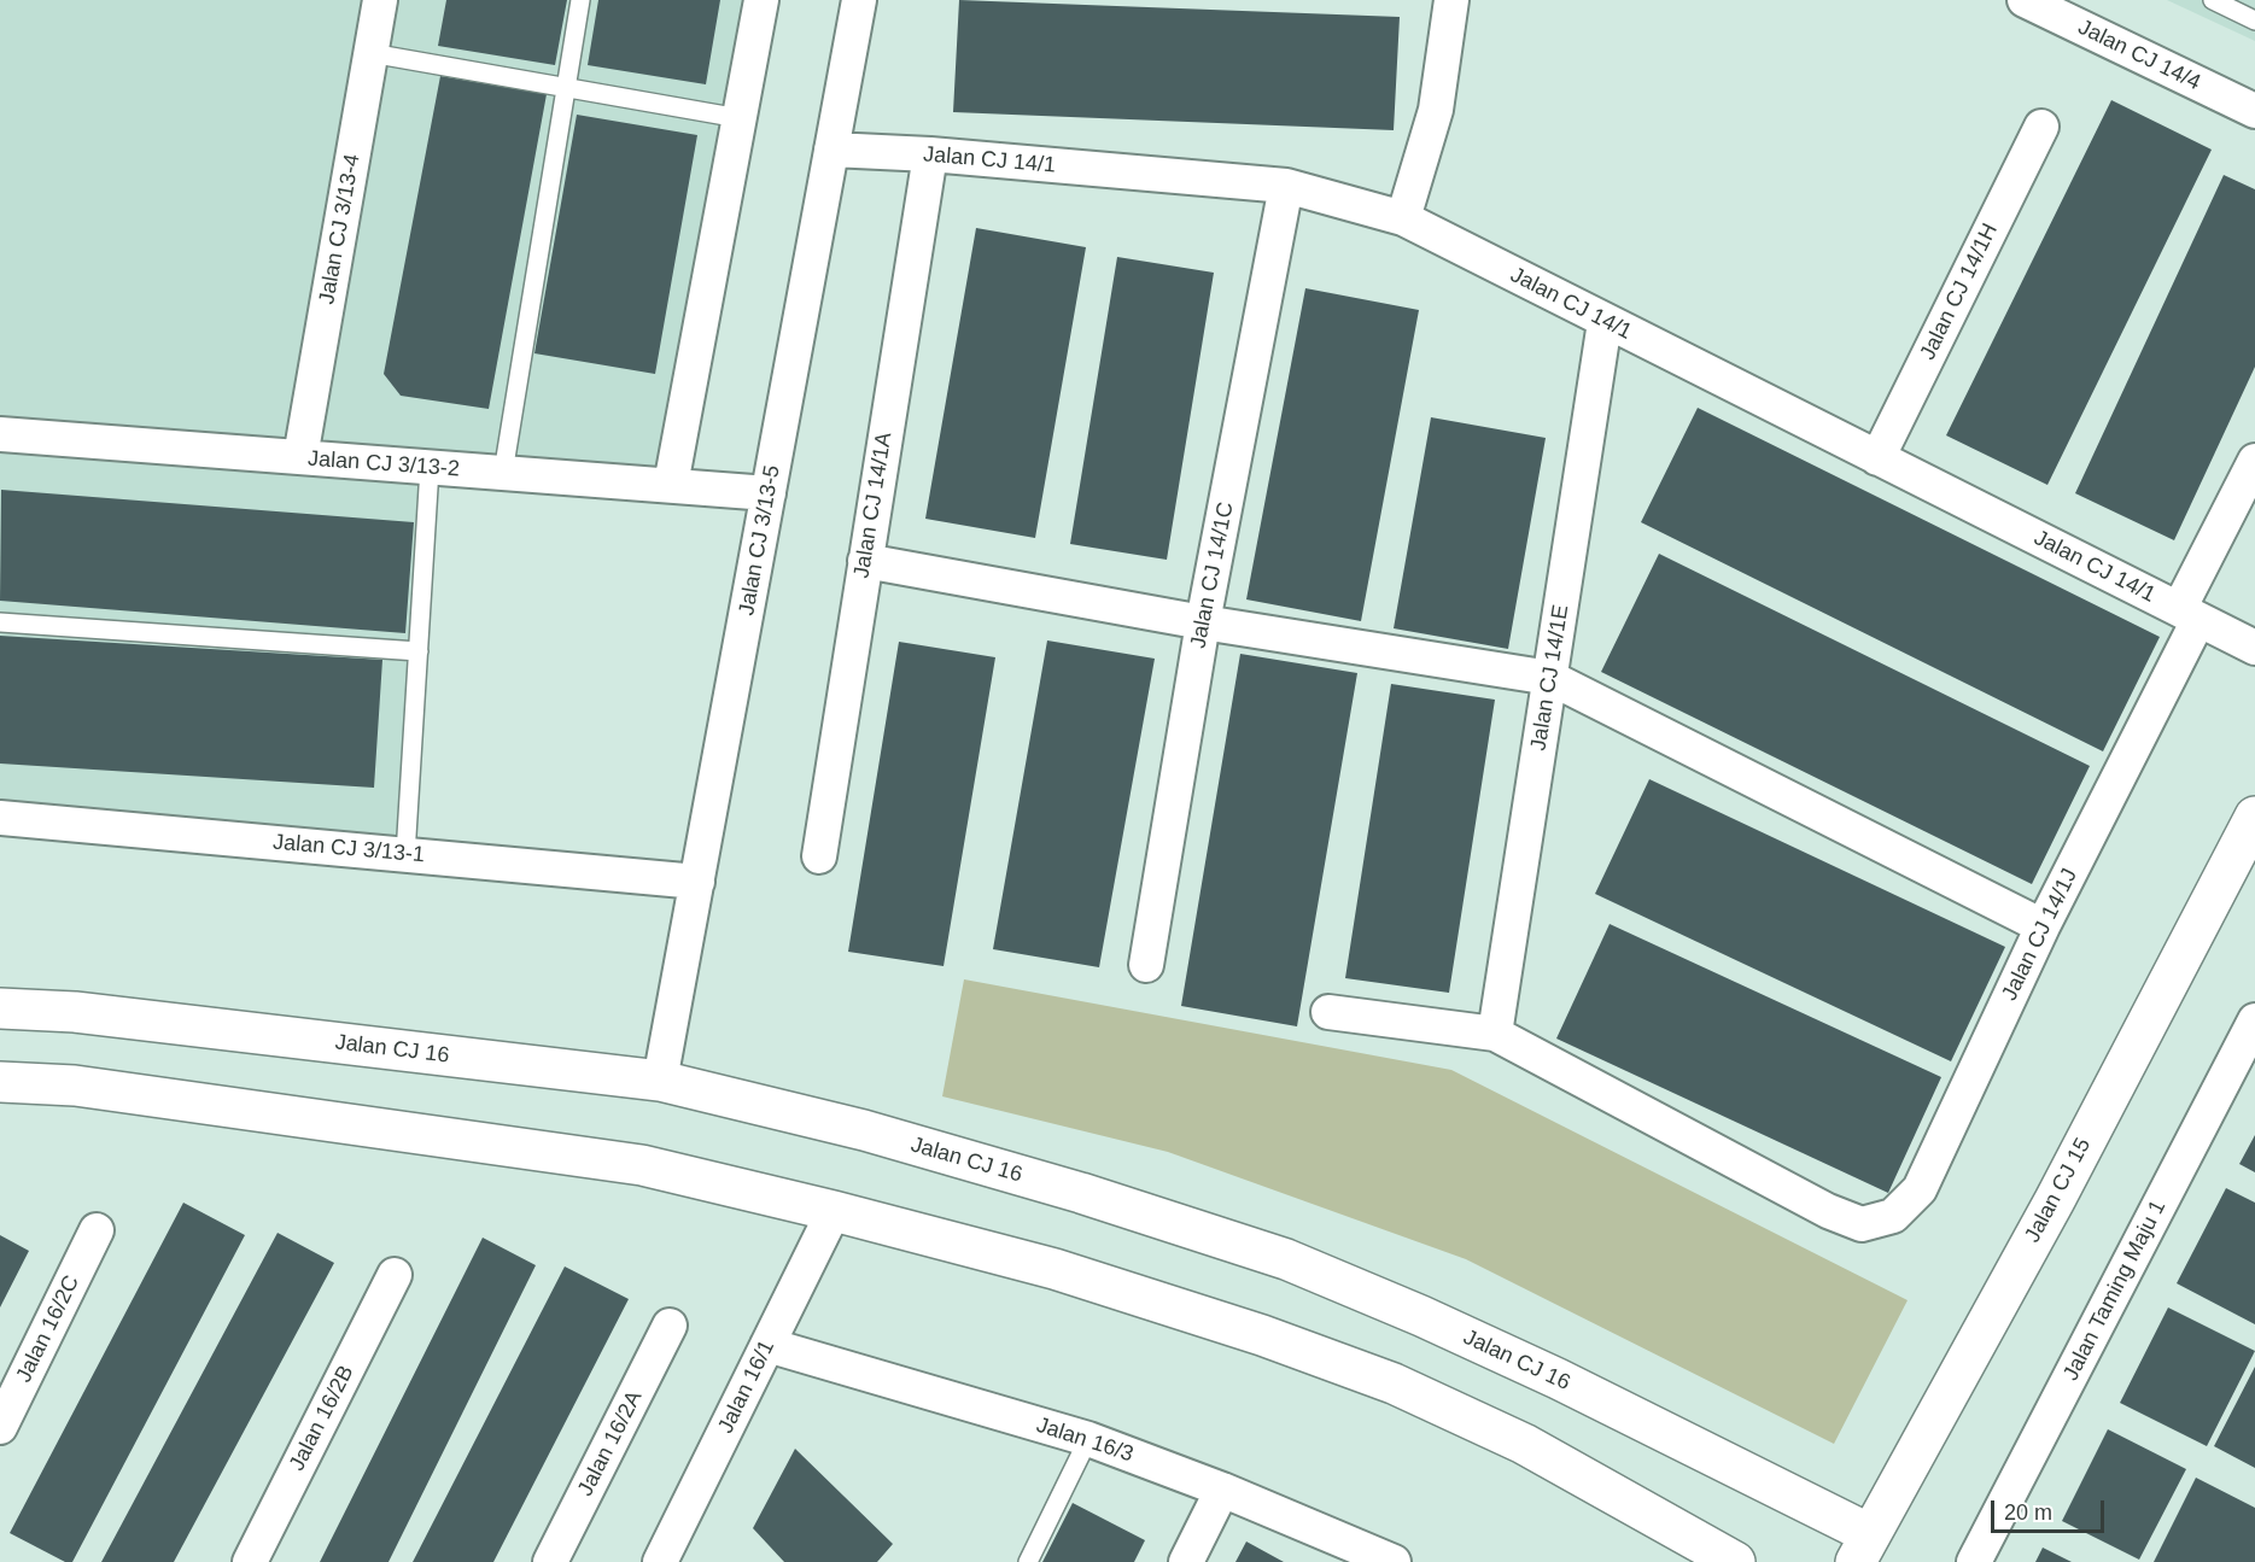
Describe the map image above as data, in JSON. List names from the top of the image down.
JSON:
{
  "streets": {
    "street": [
      "Jalan CJ 14/4",
      "Jalan CJ 14/1",
      "Jalan CJ 3/13-4",
      "Jalan CJ 14/1H",
      "Jalan CJ 3/13-2",
      "Jalan CJ 14/1A",
      "Jalan CJ 3/13-5",
      "Jalan CJ 14/1C",
      "Jalan CJ 14/1E",
      "Jalan CJ 3/13-1",
      "Jalan CJ 14/1J",
      "Jalan CJ 16",
      "Jalan CJ 15",
      "Jalan Taming Maju 1",
      "Jalan 16/2C",
      "Jalan 16/1",
      "Jalan 16/2B",
      "Jalan 16/3",
      "Jalan 16/2A"
    ]
  },
  "crossings": [
    ["Jalan CJ 14/1", "Jalan CJ 14/1H"],
    ["Jalan CJ 14/1", "Jalan CJ 14/1A"],
    ["Jalan CJ 14/1", "Jalan CJ 3/13-5"],
    ["Jalan CJ 14/1", "Jalan CJ 14/1C"],
    ["Jalan CJ 14/1", "Jalan CJ 14/1E"],
    ["Jalan CJ 14/1", "Jalan CJ 14/1J"],
    ["Jalan CJ 3/13-4", "Jalan CJ 3/13-2"],
    ["Jalan CJ 3/13-2", "Jalan CJ 3/13-5"],
    ["Jalan CJ 3/13-5", "Jalan CJ 3/13-1"],
    ["Jalan CJ 3/13-5", "Jalan CJ 16"],
    ["Jalan CJ 14/1E", "Jalan CJ 14/1J"],
    ["Jalan CJ 16", "Jalan CJ 15"],
    ["Jalan 16/1", "Jalan 16/3"]
  ],
  "scale_bar": "20 m"
}
